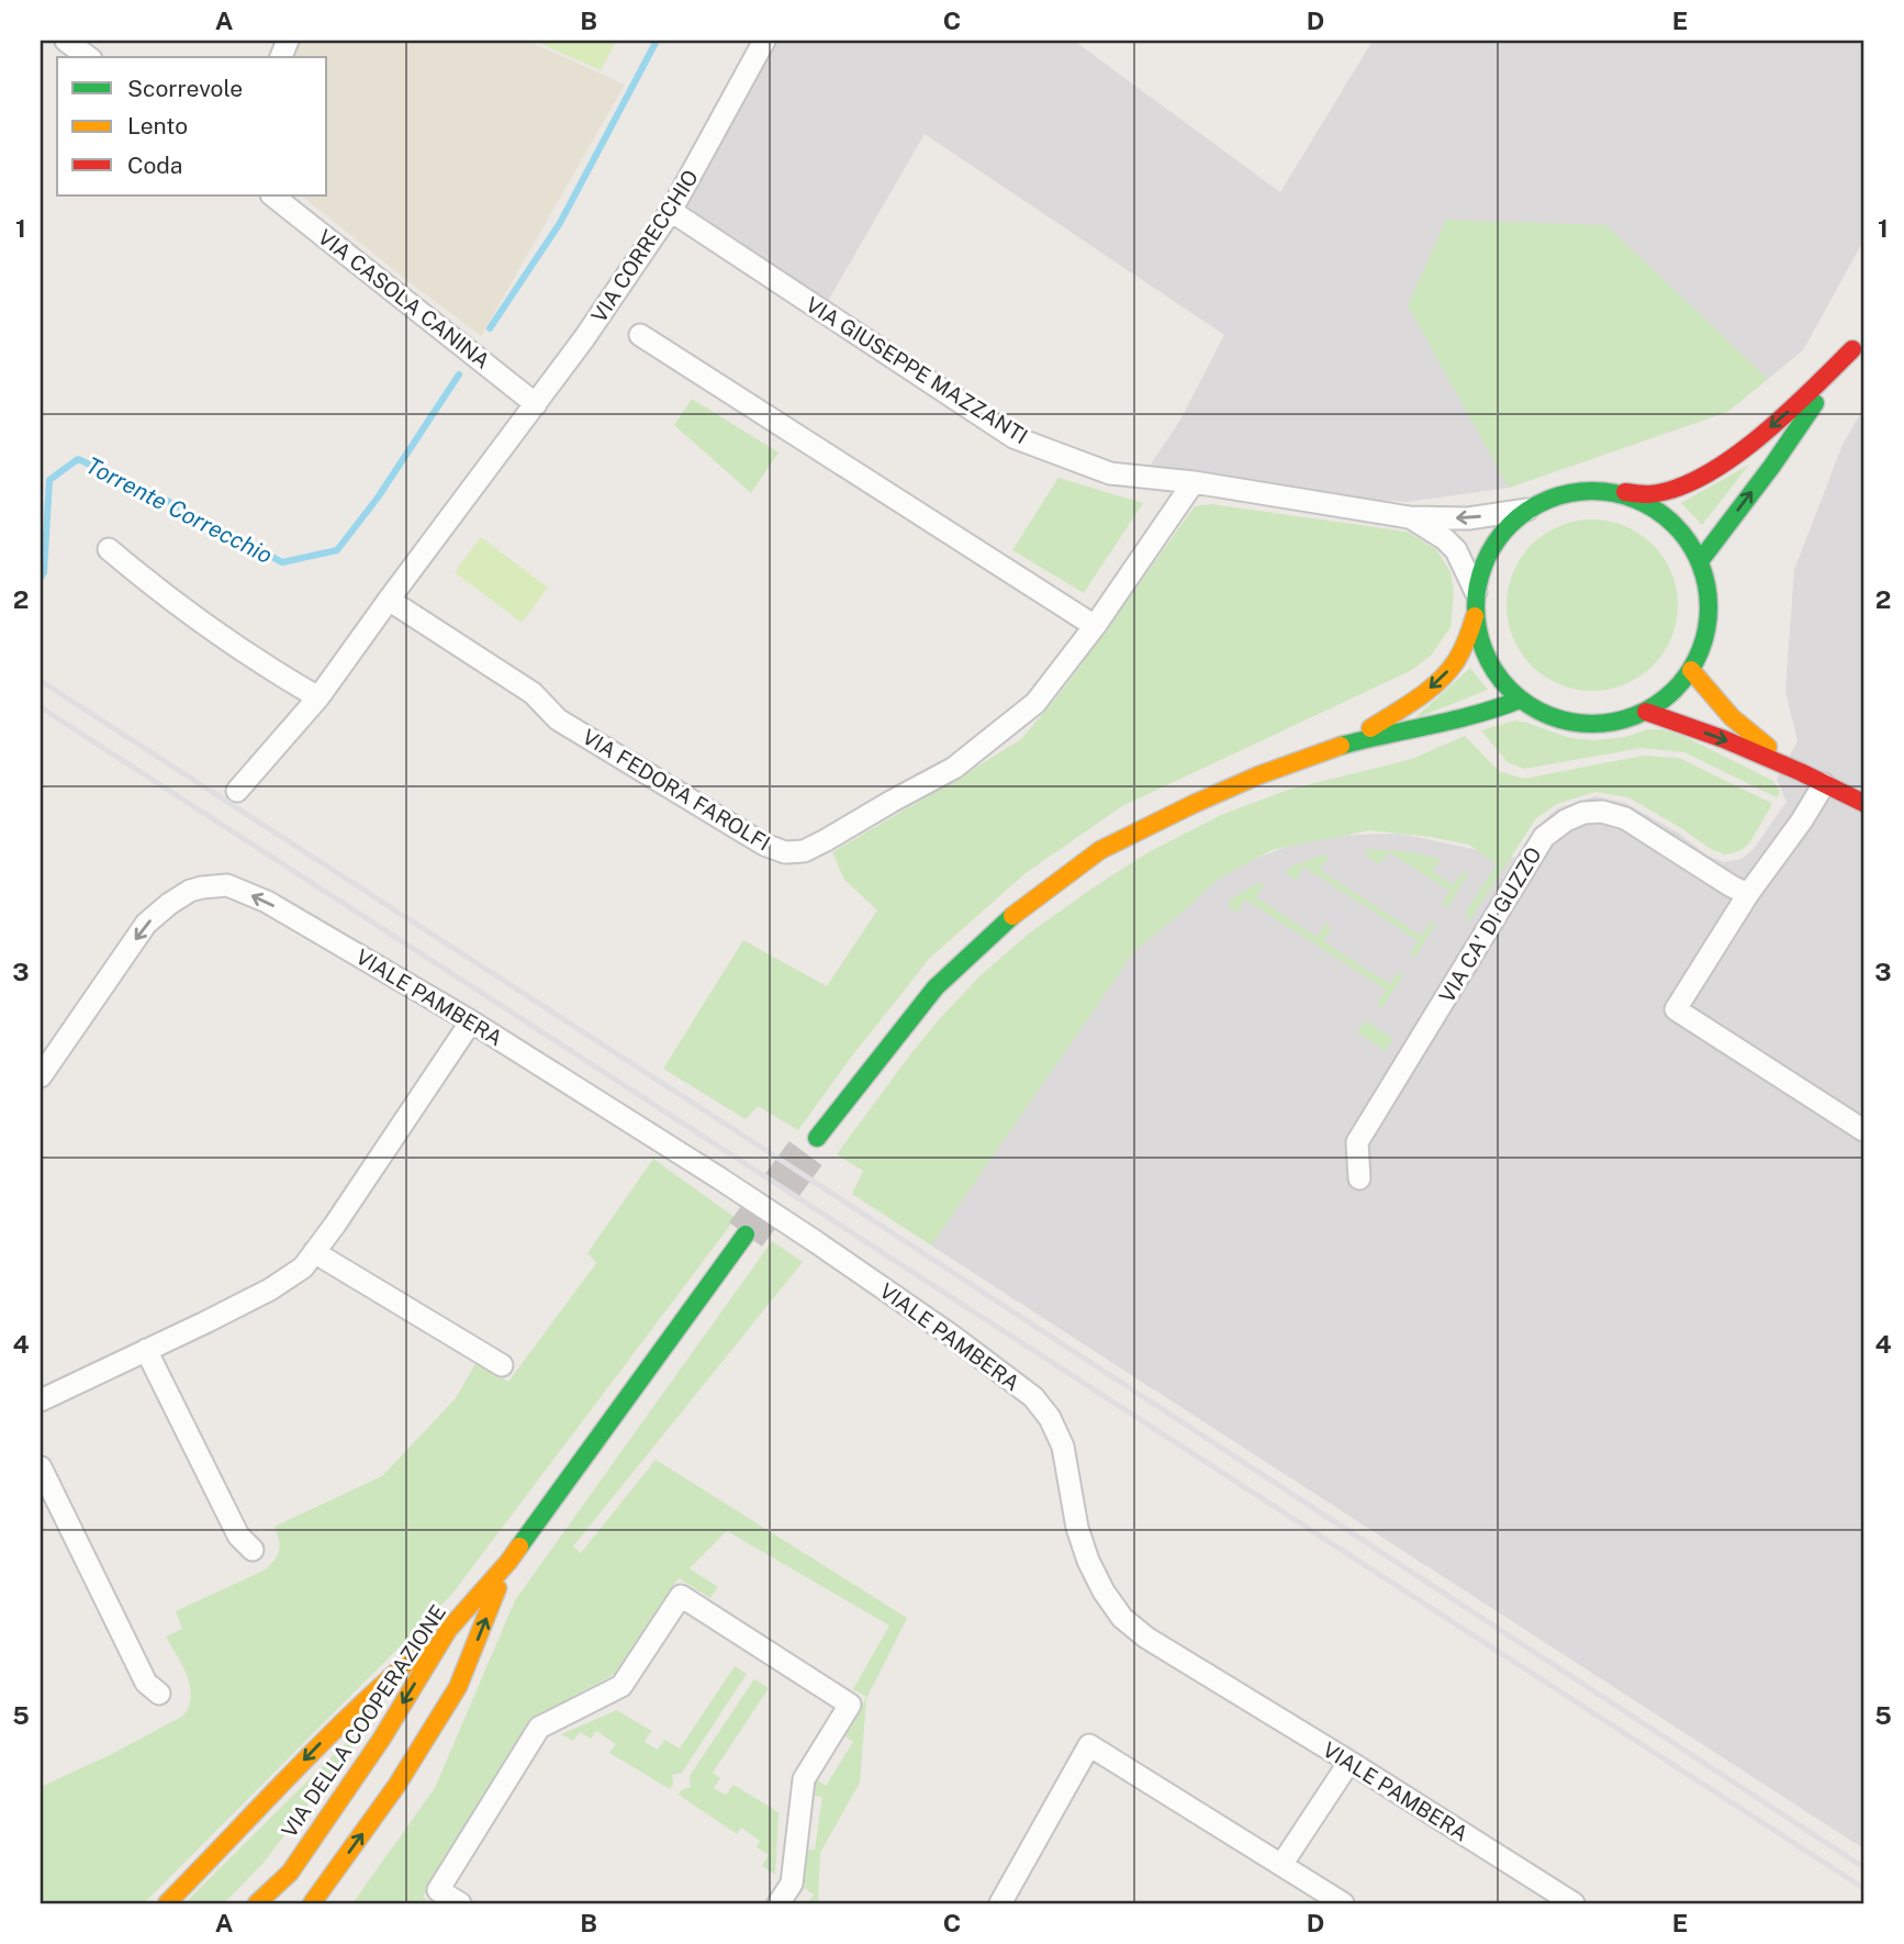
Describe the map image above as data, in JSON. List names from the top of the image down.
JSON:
{
  "streets": {
    "main road": ["VIA DELLA COOPERAZIONE"],
    "street": [
      "VIA CORRECCHIO",
      "VIA CASOLA CANINA",
      "VIA GIUSEPPE MAZZANTI",
      "VIA FEDORA FAROLFI",
      "VIA CA' DI GUZZO",
      "VIALE PAMBERA"
    ]
  },
  "crossings": [
    ["VIA CORRECCHIO", "VIA CASOLA CANINA"],
    ["VIA CORRECCHIO", "VIA GIUSEPPE MAZZANTI"],
    ["VIA CORRECCHIO", "VIA FEDORA FAROLFI"],
    ["VIA GIUSEPPE MAZZANTI", "VIA FEDORA FAROLFI"]
  ],
  "water": ["Torrente Correcchio"],
  "legend": ["Scorrevole", "Lento", "Coda"],
  "grid": {
    "columns": [
      "A",
      "B",
      "C",
      "D",
      "E"
    ],
    "rows": [
      "1",
      "2",
      "3",
      "4",
      "5"
    ]
  }
}
